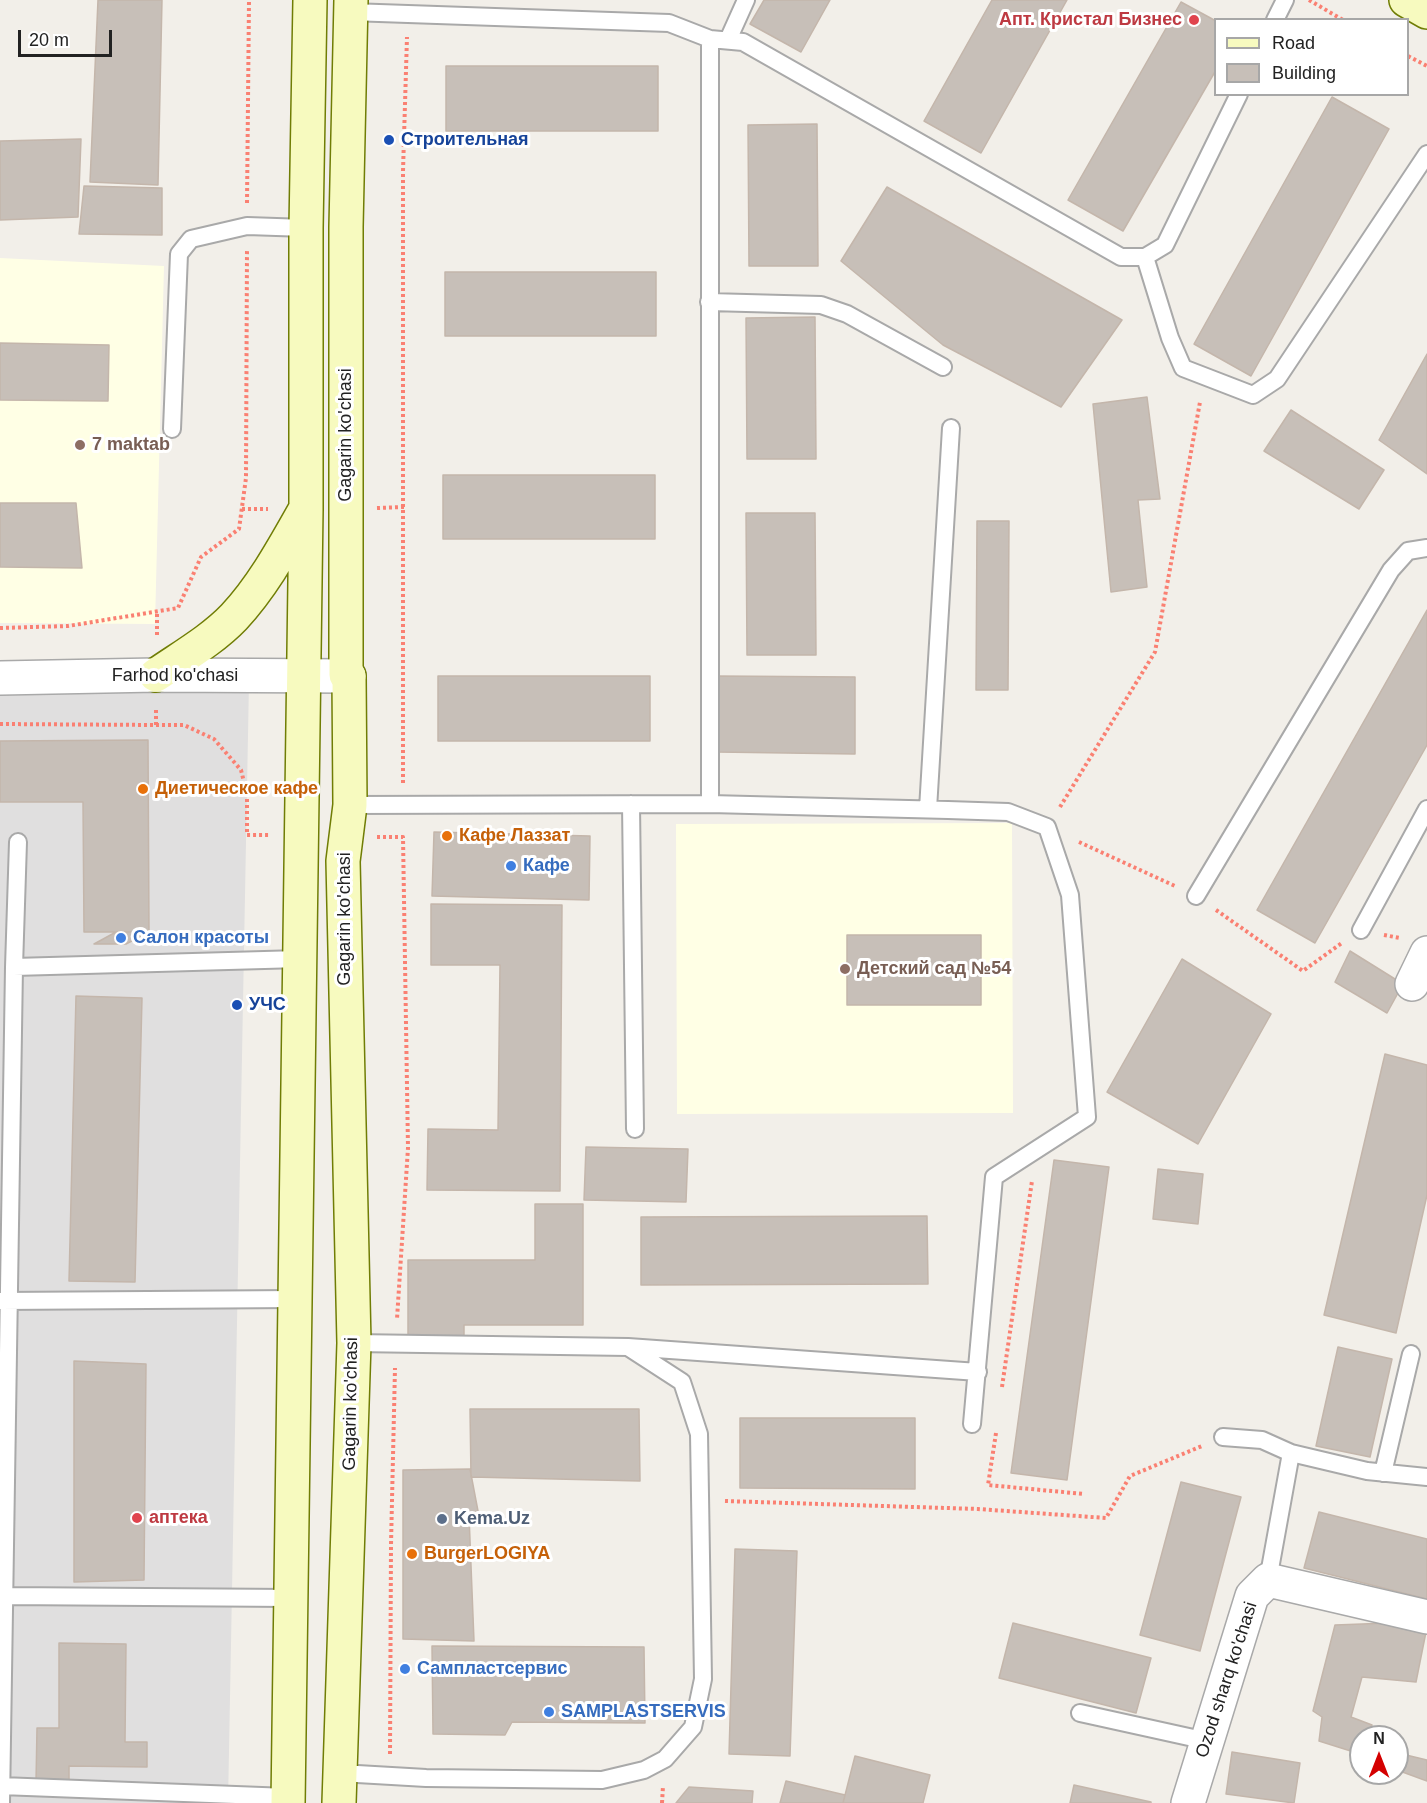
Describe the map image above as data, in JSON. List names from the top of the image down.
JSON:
{
  "streets": {
    "main road": ["Gagarin ko'chasi"],
    "street": ["Farhod ko'chasi", "Ozod sharq ko'chasi"]
  },
  "crossings": [
    ["Gagarin ko'chasi", "Farhod ko'chasi"]
  ],
  "places": [
    "Апт. Кристал Бизнес",
    "Строительная",
    "7 maktab",
    "Диетическое кафе",
    "Кафе Лаззат",
    "Кафе",
    "Салон красоты",
    "Детский сад №54",
    "УЧС",
    "аптека",
    "Kema.Uz",
    "BurgerLOGIYA",
    "Сампластсервис",
    "SAMPLASTSERVIS"
  ],
  "legend": ["Road", "Building"],
  "scale_bar": "20 m",
  "north": "top"
}
